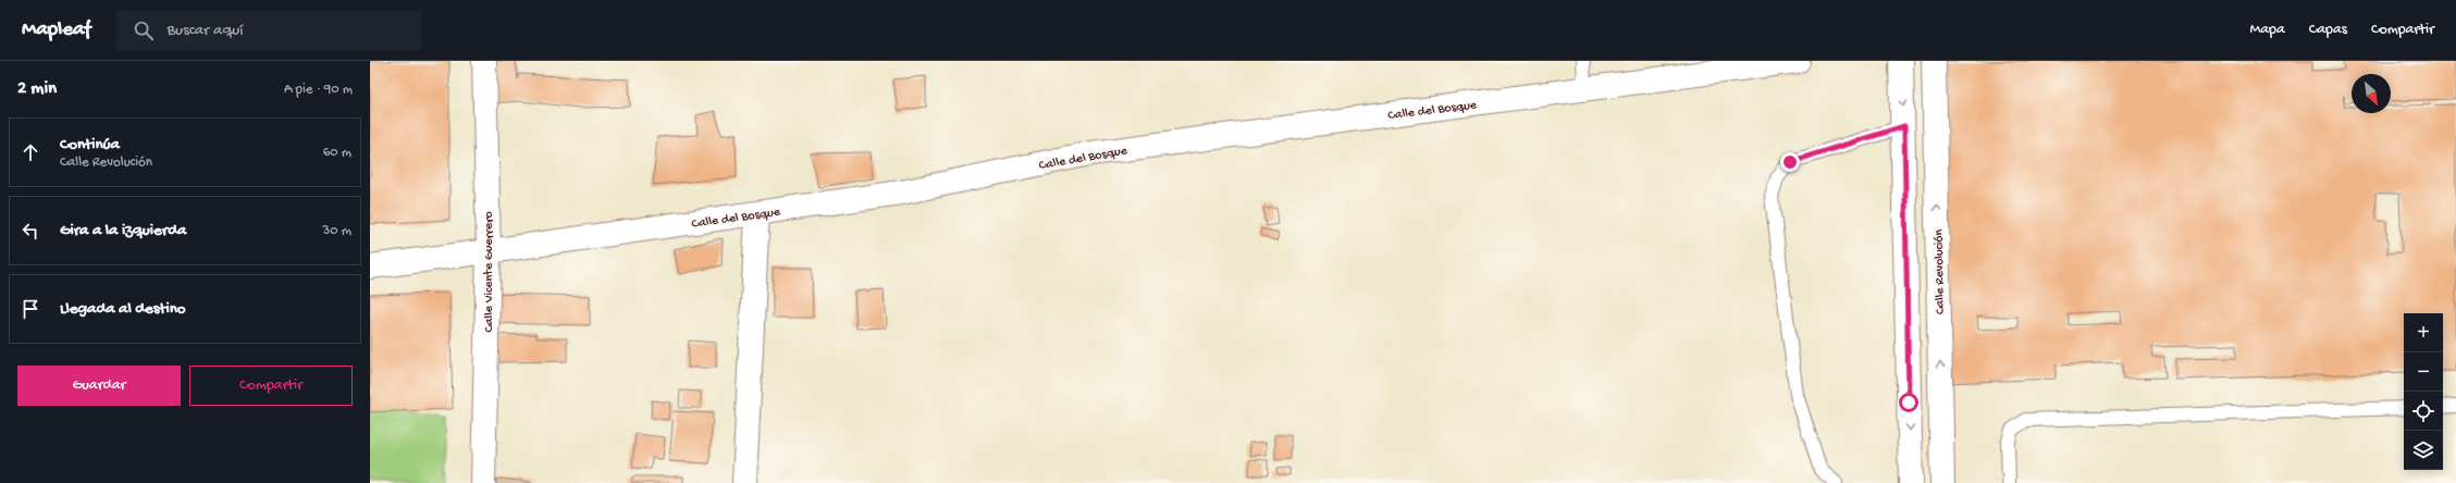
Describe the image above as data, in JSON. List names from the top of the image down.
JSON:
{
  "streets": {
    "street": ["Calle del Bosque", "Calle Vicente Guerrero", "Calle Revolución"]
  },
  "crossings": [
    ["Calle del Bosque", "Calle Vicente Guerrero"]
  ],
  "north": "bottom right",
  "page": {
    "header": "Mapleaf",
    "search": "Buscar aquí",
    "nav": ["Mapa", "Capas", "Compartir"],
    "heading": ["2 min", "A pie · 90 m"],
    "list": [
      ["Continúa", "Calle Revolución", "60 m"],
      ["Gira a la izquierda", "30 m"],
      "Llegada al destino"
    ],
    "map_buttons": ["+", "−"],
    "buttons": ["Guardar", "Compartir"]
  }
}
